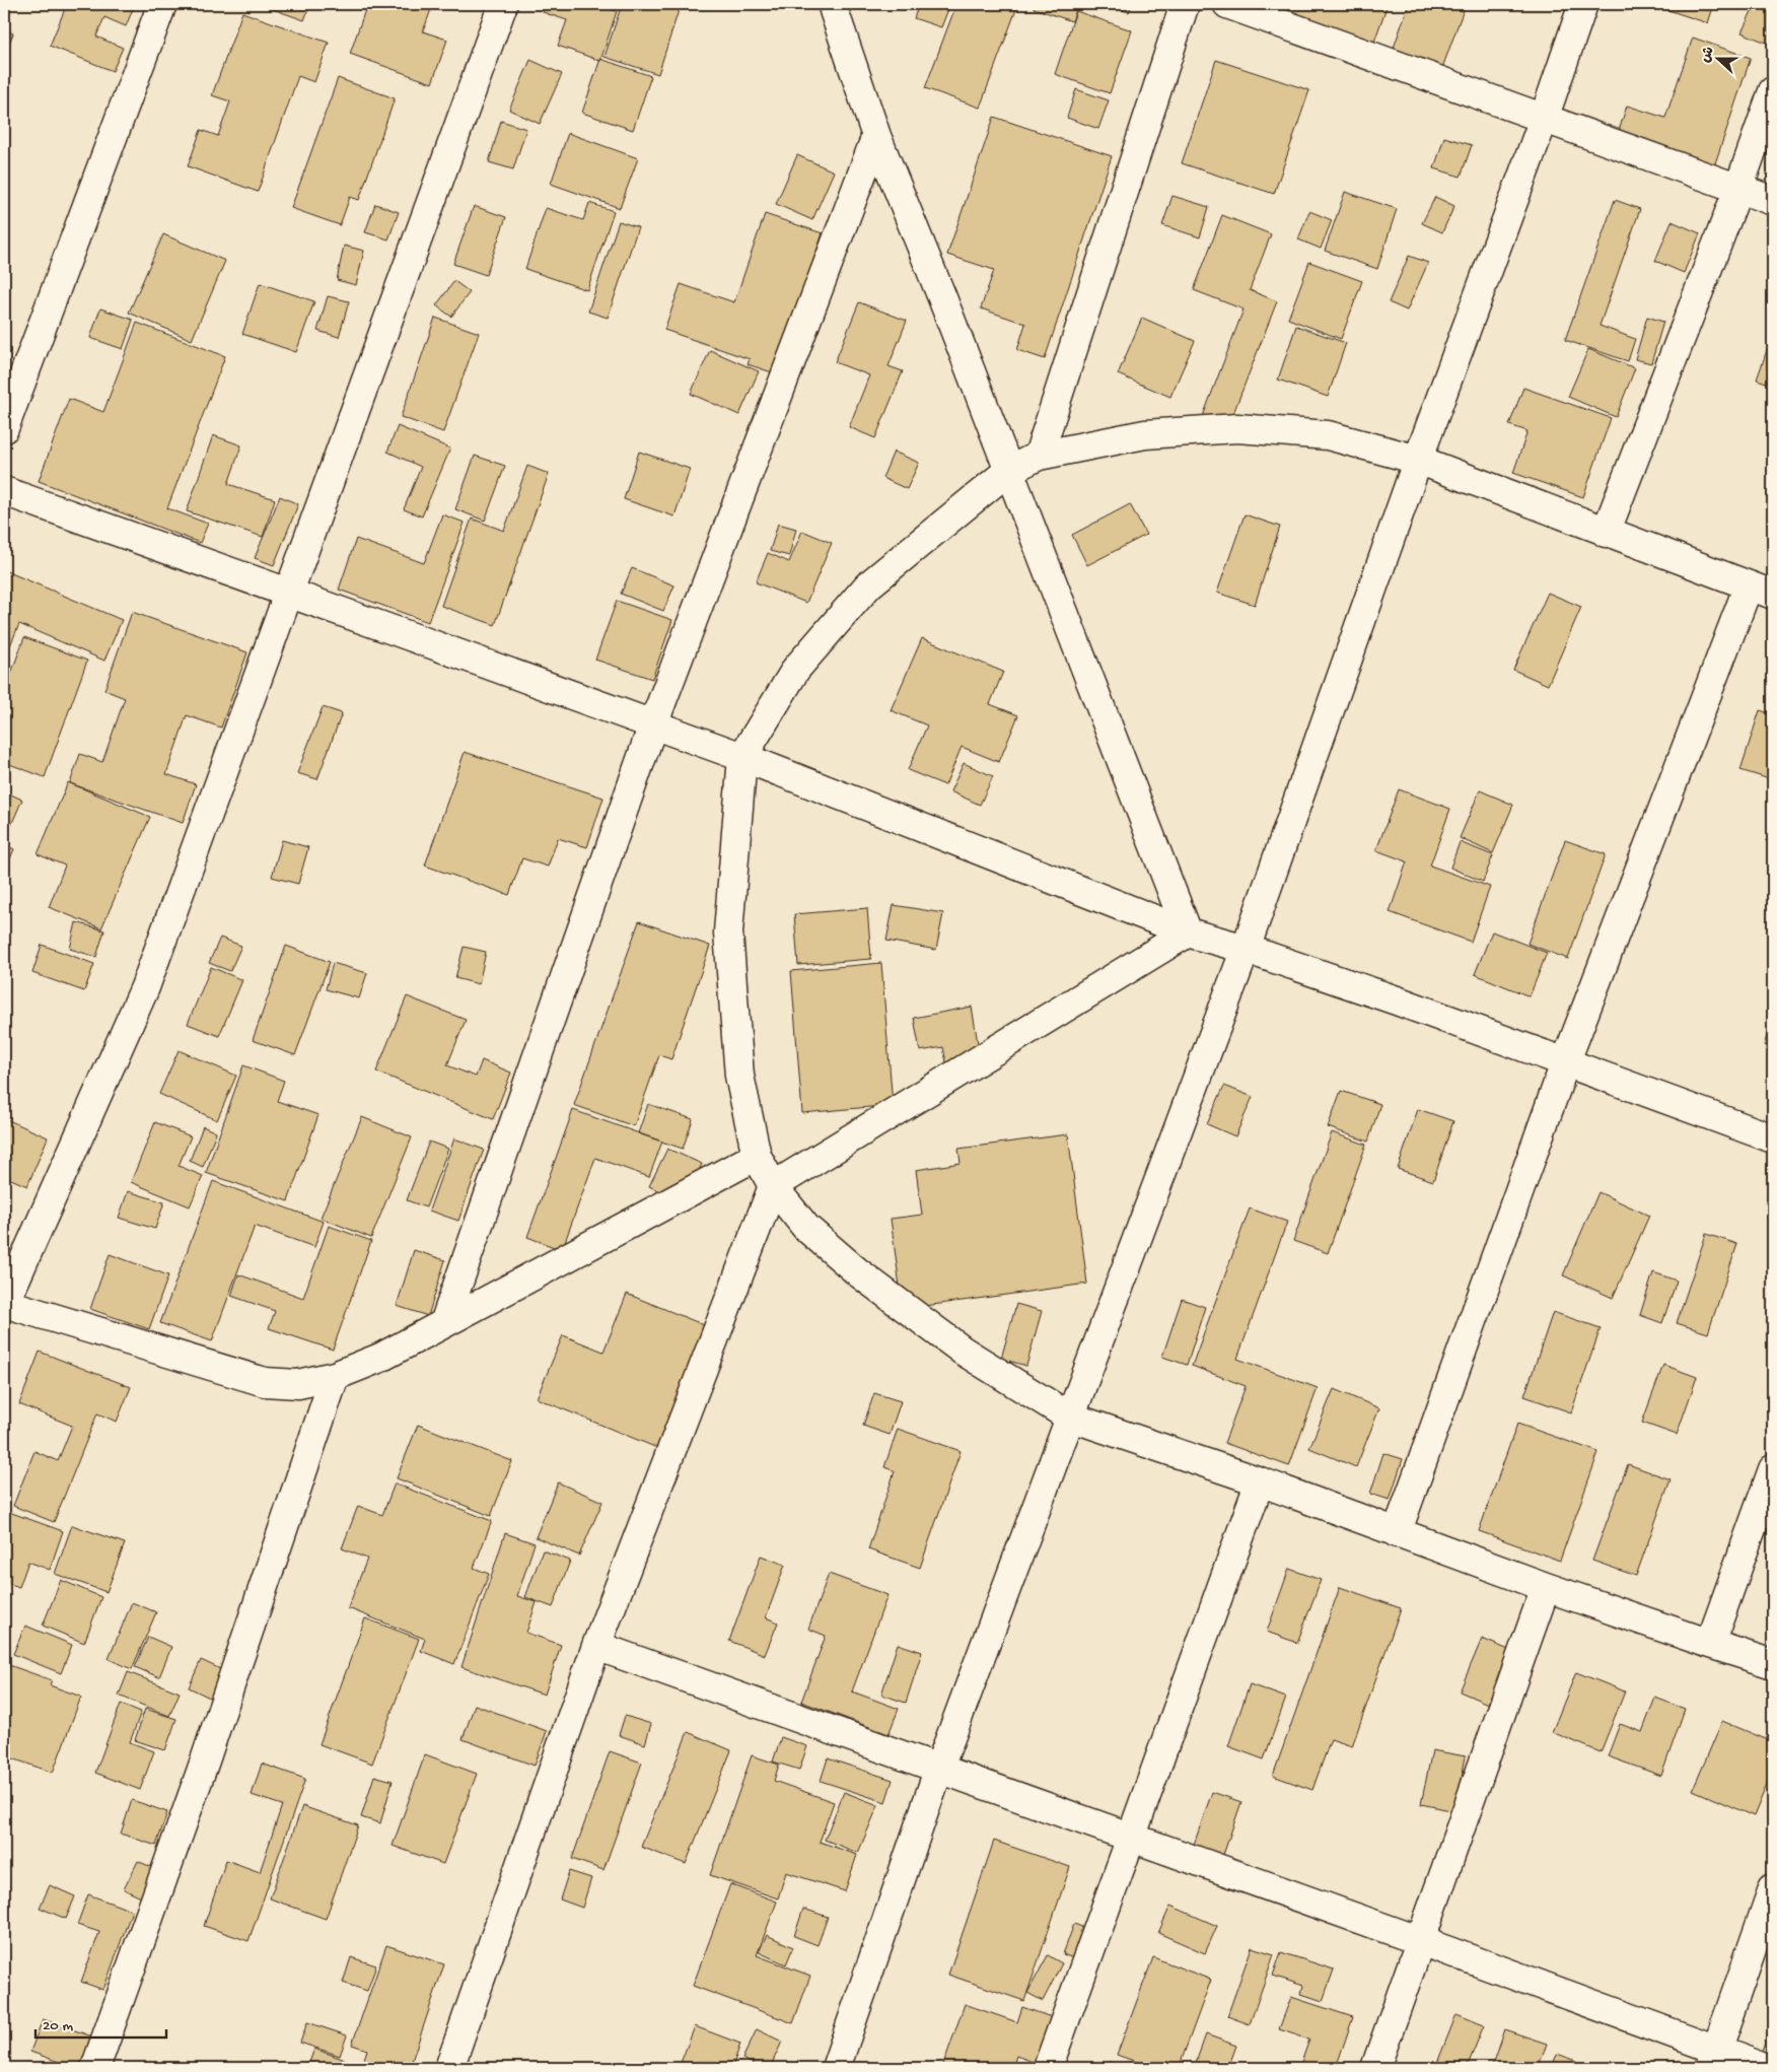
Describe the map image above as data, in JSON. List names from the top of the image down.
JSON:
{
  "scale_bar": "20 m",
  "north": "left"
}
